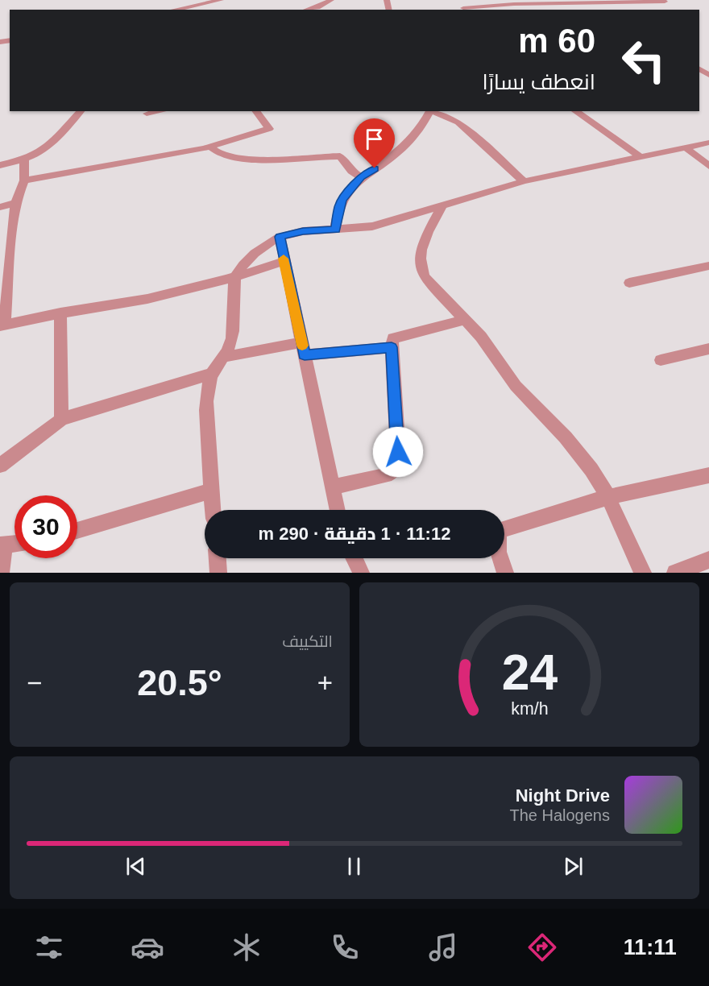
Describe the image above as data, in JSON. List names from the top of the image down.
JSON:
{
  "page": {
    "turn": ["60 m", "انعطف يسارًا"],
    "limit": "30",
    "trip": "11:12 · 1 دقيقة · 290 m",
    "tile": "التكييف",
    "heat": ["−", "20.5°", "+"],
    "song": ["Night Drive", "The Halogens"],
    "tabs": "11:11",
    "gauge": ["24", "km/h"]
  }
}
